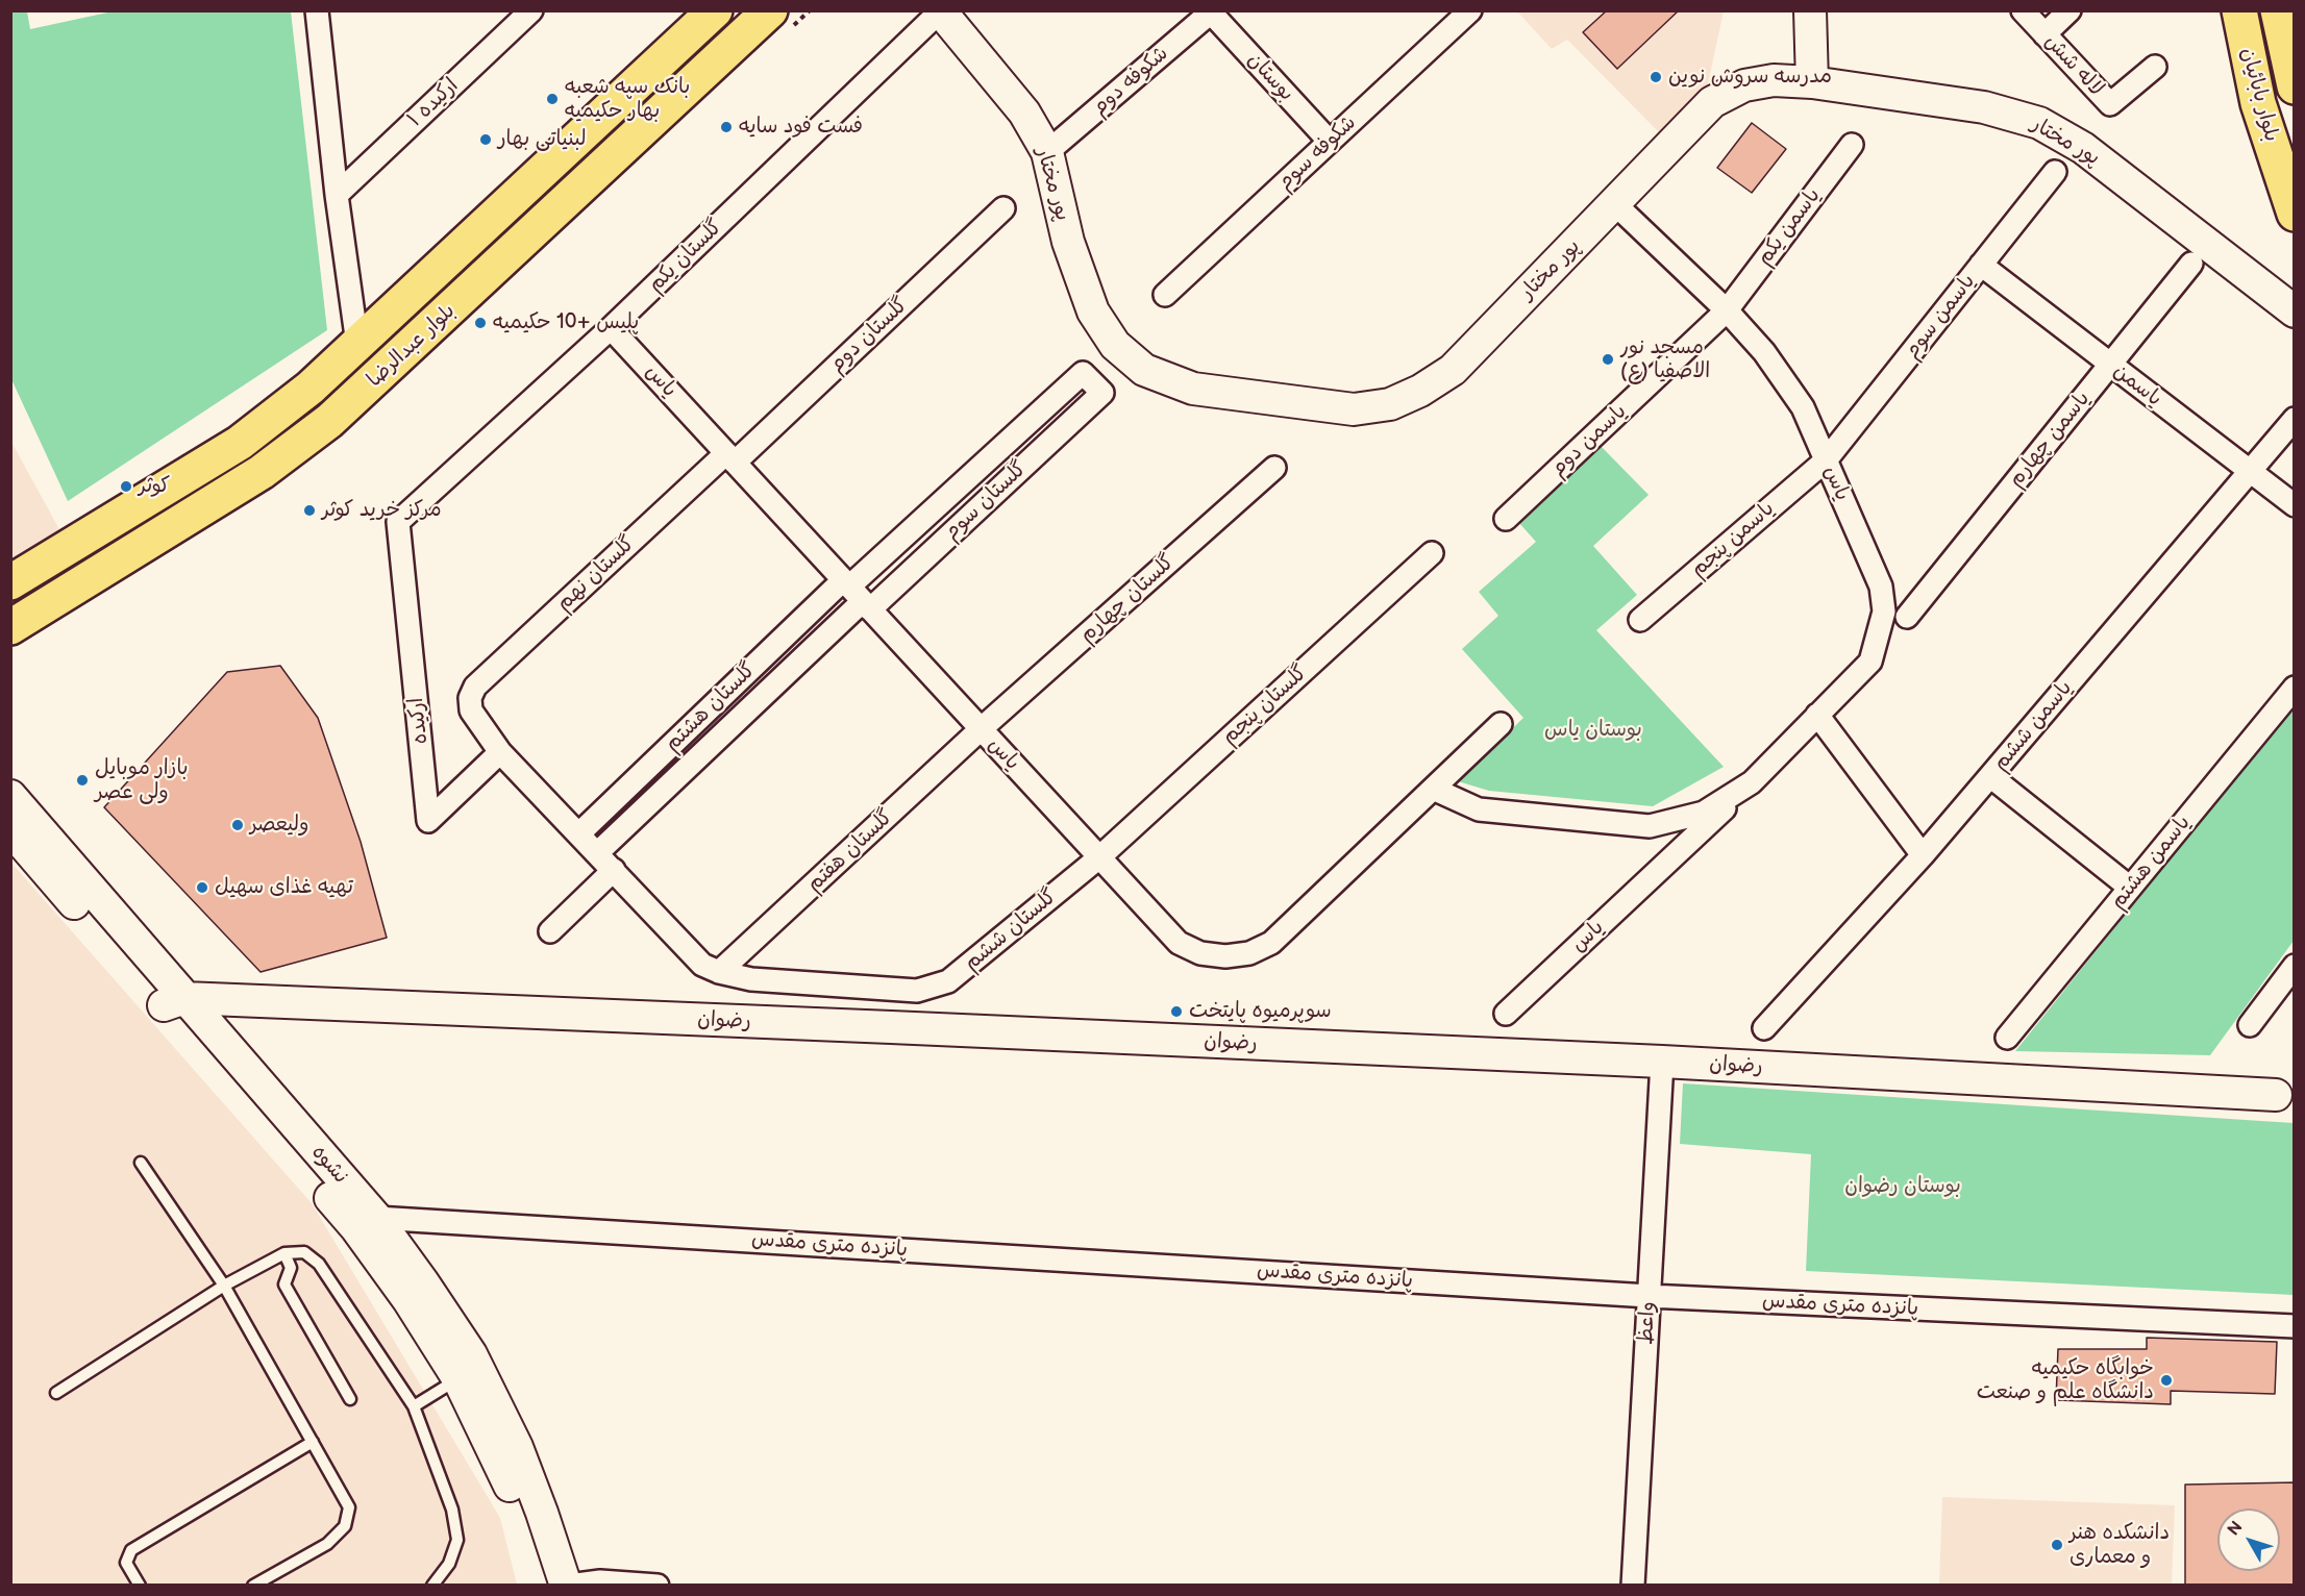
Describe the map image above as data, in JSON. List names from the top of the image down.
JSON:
{
  "streets": {
    "main road": [
      "بلوار بابائیان",
      "پور مختار",
      "بلوار عبدالرضا",
      "رضوان",
      "نشوه"
    ],
    "street": [
      "لاله شش",
      "بوستان",
      "شکوفه دوم",
      "ارکیده ۱",
      "شکوفه سوم",
      "یاسمن یکم",
      "گلستان یکم",
      "یاسمن سوم",
      "گلستان دوم",
      "یاس",
      "یاسمن",
      "یاسمن چهارم",
      "یاسمن دوم",
      "گلستان سوم",
      "یاسمن پنجم",
      "گلستان نهم",
      "گلستان چهارم",
      "گلستان پنجم",
      "گلستان هشتم",
      "ارکیده",
      "یاسمن ششم",
      "گلستان هفتم",
      "یاسمن هشتم",
      "گلستان ششم",
      "پانزده متری مقدس",
      "واعظ"
    ]
  },
  "crossings": [
    ["بوستان", "شکوفه دوم"],
    ["بوستان", "شکوفه سوم"],
    ["شکوفه دوم", "پور مختار"],
    ["پور مختار", "گلستان یکم"],
    ["پور مختار", "یاس"],
    ["یاسمن یکم", "یاس"],
    ["یاسمن یکم", "یاسمن دوم"],
    ["گلستان یکم", "یاس"],
    ["گلستان یکم", "ارکیده"],
    ["یاسمن سوم", "یاس"],
    ["یاسمن سوم", "یاسمن"],
    ["یاسمن سوم", "یاسمن پنجم"],
    ["گلستان دوم", "یاس"],
    ["گلستان دوم", "گلستان نهم"],
    ["یاس", "یاسمن دوم"],
    ["یاس", "گلستان سوم"],
    ["یاس", "یاسمن پنجم"],
    ["یاس", "گلستان نهم"],
    ["یاس", "گلستان چهارم"],
    ["یاس", "گلستان پنجم"],
    ["یاس", "گلستان هشتم"],
    ["یاس", "گلستان هفتم"],
    ["یاس", "گلستان ششم"],
    ["یاسمن", "یاسمن چهارم"],
    ["یاسمن", "یاسمن ششم"],
    ["گلستان سوم", "گلستان هشتم"],
    ["گلستان نهم", "ارکیده"],
    ["گلستان چهارم", "گلستان هفتم"],
    ["گلستان پنجم", "گلستان ششم"],
    ["گلستان هفتم", "گلستان ششم"],
    ["رضوان", "نشوه"],
    ["رضوان", "واعظ"],
    ["نشوه", "پانزده متری مقدس"],
    ["پانزده متری مقدس", "واعظ"]
  ],
  "parks": ["بوستان یاس", "بوستان رضوان"],
  "places": [
    "مدرسه سروش نوین",
    "بانک سپه شعبه بهار حکیمیه",
    "فست فود سایه",
    "لبنیاتی بهار",
    "پلیس +10 حکیمیه",
    "مسجد نور الاصفیا (ع)",
    "کوثر",
    "مرکز خرید کوثر",
    "بازار موبایل ولی عصر",
    "ولیعصر",
    "تهیه غذای سهیل",
    "سوپرمیوه پایتخت",
    "خوابگاه حکیمیه دانشگاه علم و صنعت",
    "دانشکده هنر و معماری"
  ],
  "north": "top left"
}
